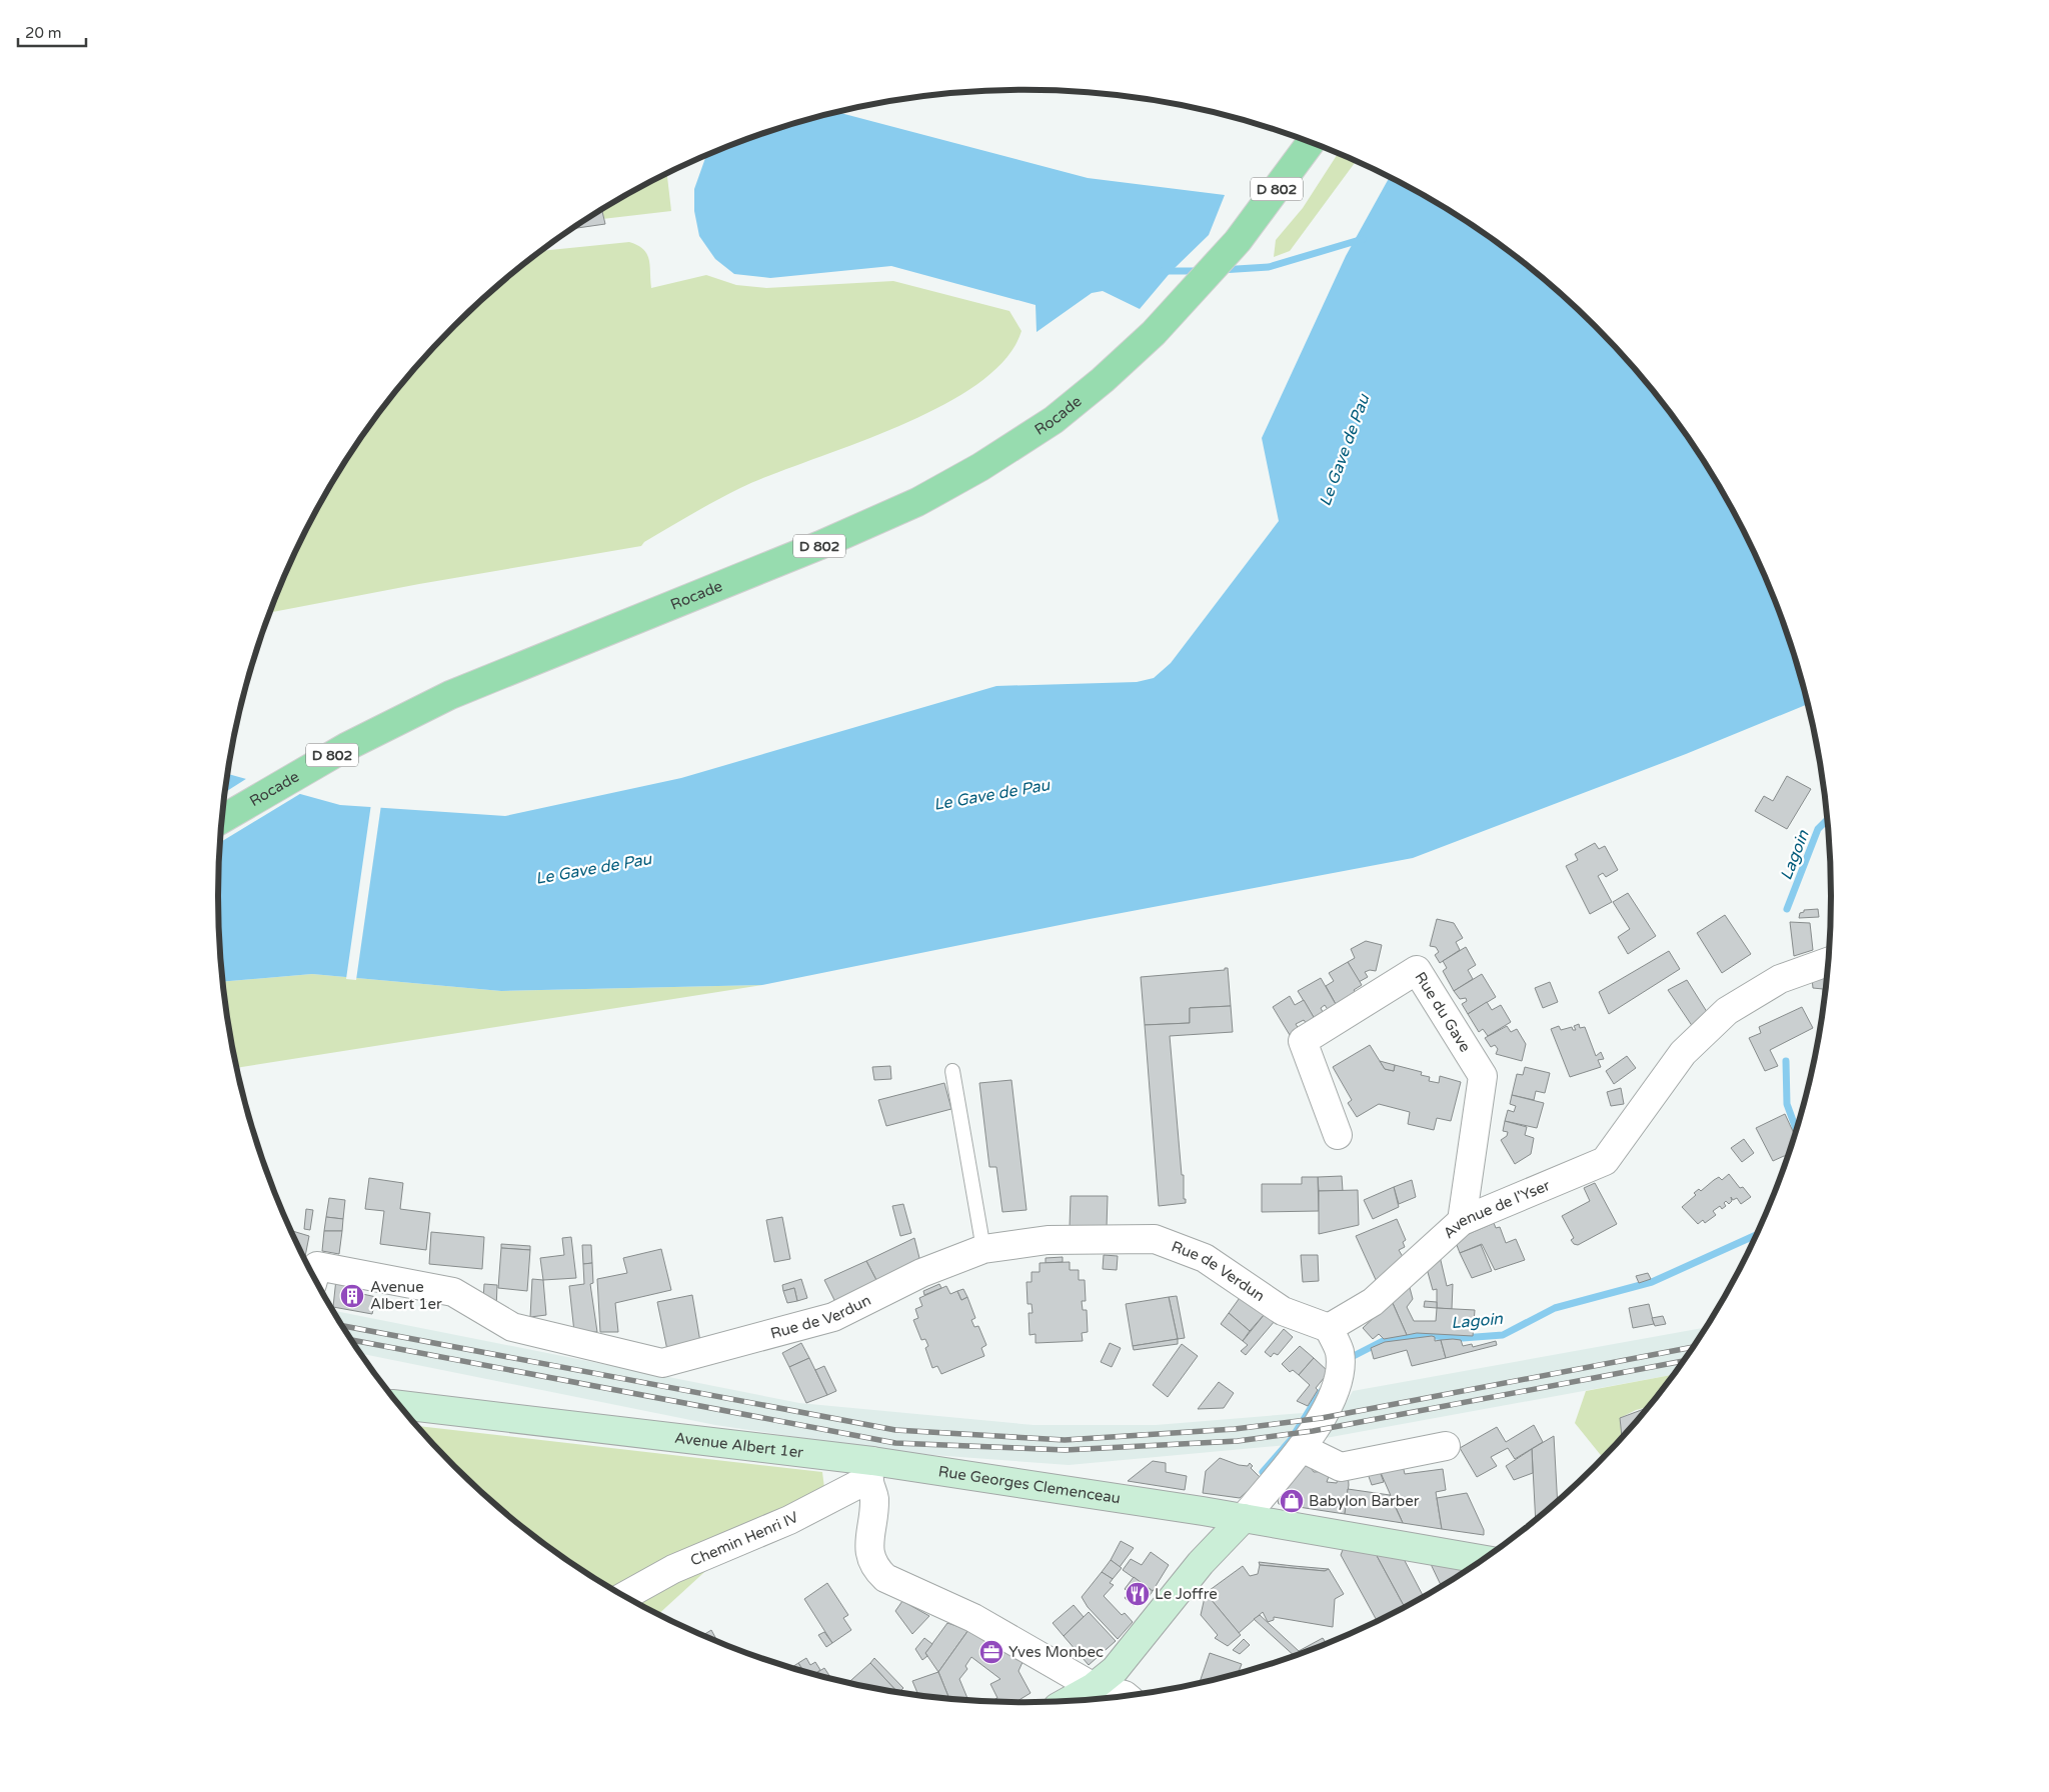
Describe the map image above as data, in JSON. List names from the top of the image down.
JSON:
{
  "streets": {
    "main road": [
      "D 802",
      "Rocade",
      "Avenue Albert 1er",
      "Rue Georges Clemenceau"
    ],
    "street": [
      "Rue du Gave",
      "Avenue de l'Yser",
      "Rue de Verdun",
      "Chemin Henri IV"
    ]
  },
  "crossings": [
    ["Rue du Gave", "Avenue de l'Yser"],
    ["Avenue de l'Yser", "Rue de Verdun"],
    ["Avenue Albert 1er", "Rue Georges Clemenceau"],
    ["Rue Georges Clemenceau", "Chemin Henri IV"]
  ],
  "water": ["Le Gave de Pau", "Lagoin"],
  "places": {
    "building": ["Avenue Albert 1er"],
    "shop": ["Babylon Barber"],
    "restaurant": ["Le Joffre"],
    "office": ["Yves Monbec"]
  },
  "scale_bar": "20 m"
}
